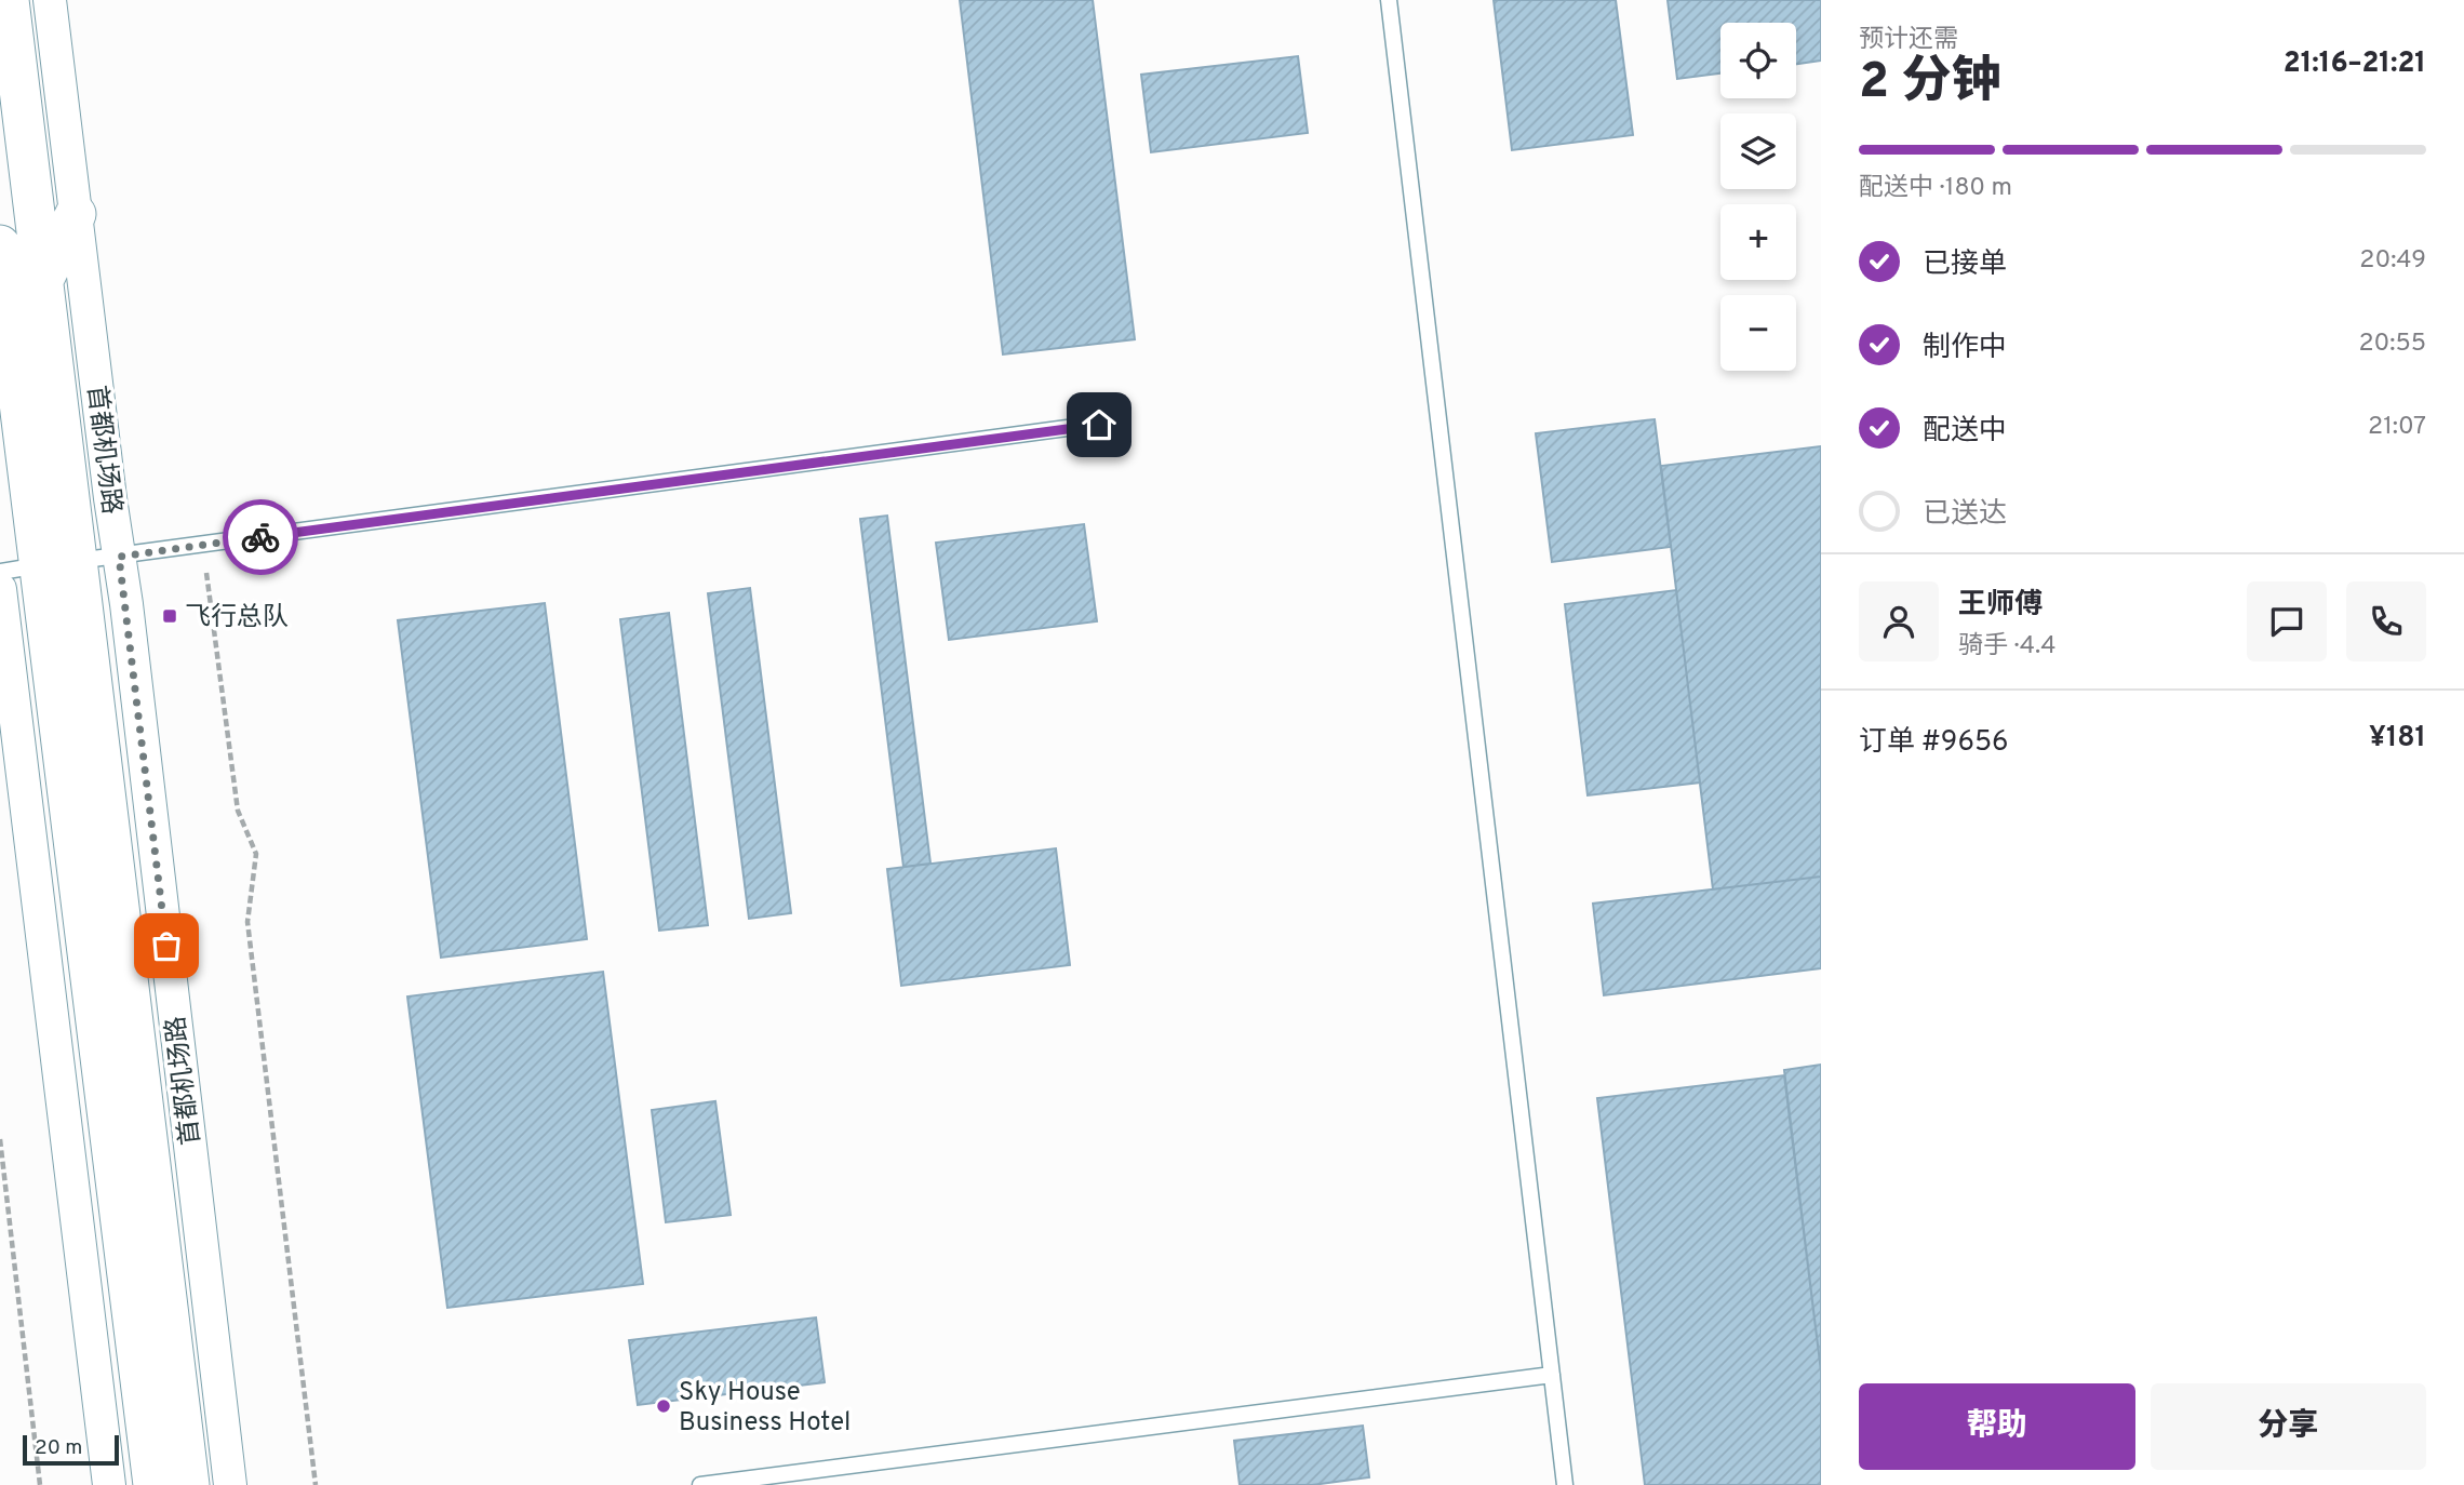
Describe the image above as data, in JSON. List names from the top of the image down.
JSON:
{
  "streets": {
    "street": ["首都机场路"]
  },
  "places": {
    "transit": ["飞行总队"],
    "other": ["Sky House Business Hotel"]
  },
  "scale_bar": "20 m",
  "page": {
    "heading": ["2 分钟", "预计还需", "21:16–21:21"],
    "panel": [
      "王师傅",
      "骑手 · 4.4",
      "订单 #9656",
      "¥181"
    ],
    "map_buttons": ["+", "−"],
    "bar": "配送中 · 180 m",
    "list": [
      ["已接单", "20:49"],
      ["制作中", "20:55"],
      ["配送中", "21:07"],
      "已送达"
    ],
    "buttons": ["帮助", "分享"],
    "scale": "20 m"
  }
}
